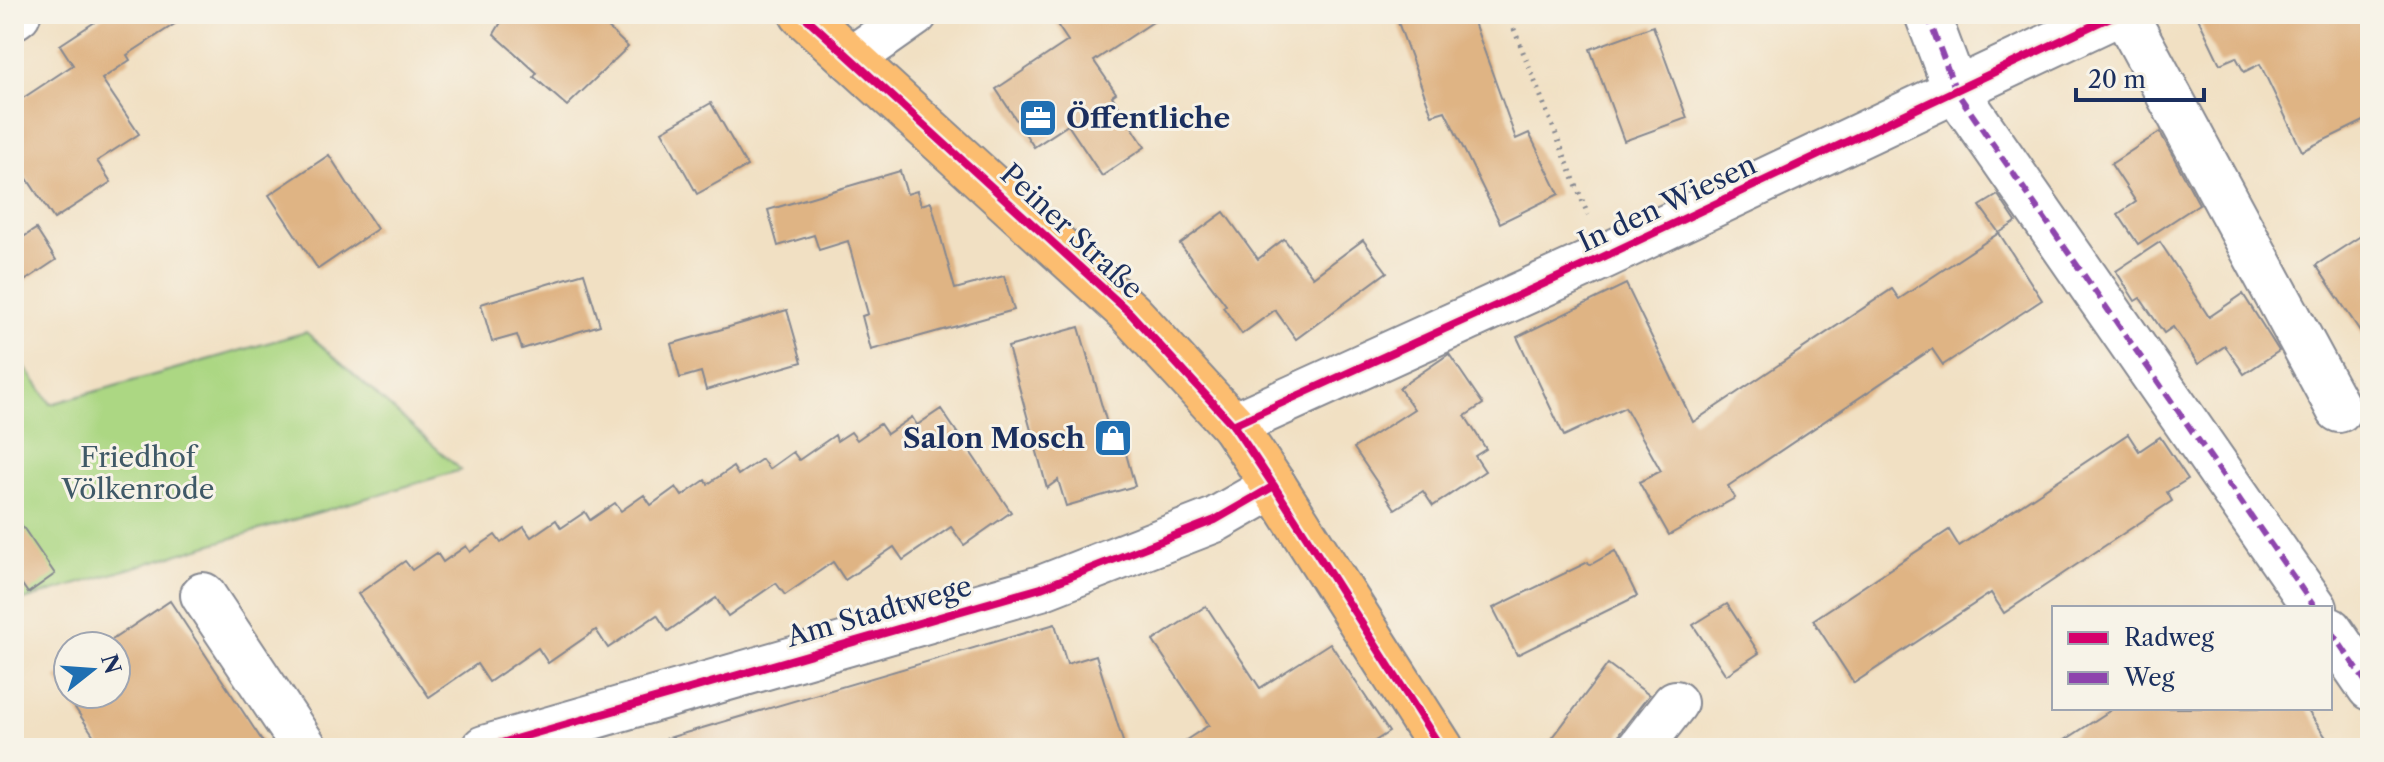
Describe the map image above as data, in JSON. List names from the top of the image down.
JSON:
{
  "streets": {
    "main road": ["Peiner Straße"],
    "street": ["In den Wiesen", "Am Stadtwege"]
  },
  "crossings": [
    ["In den Wiesen", "Peiner Straße"],
    ["Peiner Straße", "Am Stadtwege"]
  ],
  "parks": ["Friedhof Völkenrode"],
  "places": {
    "office": ["Öffentliche"],
    "shop": ["Salon Mosch"]
  },
  "legend": ["Radweg", "Weg"],
  "scale_bar": "20 m",
  "north": "right"
}
